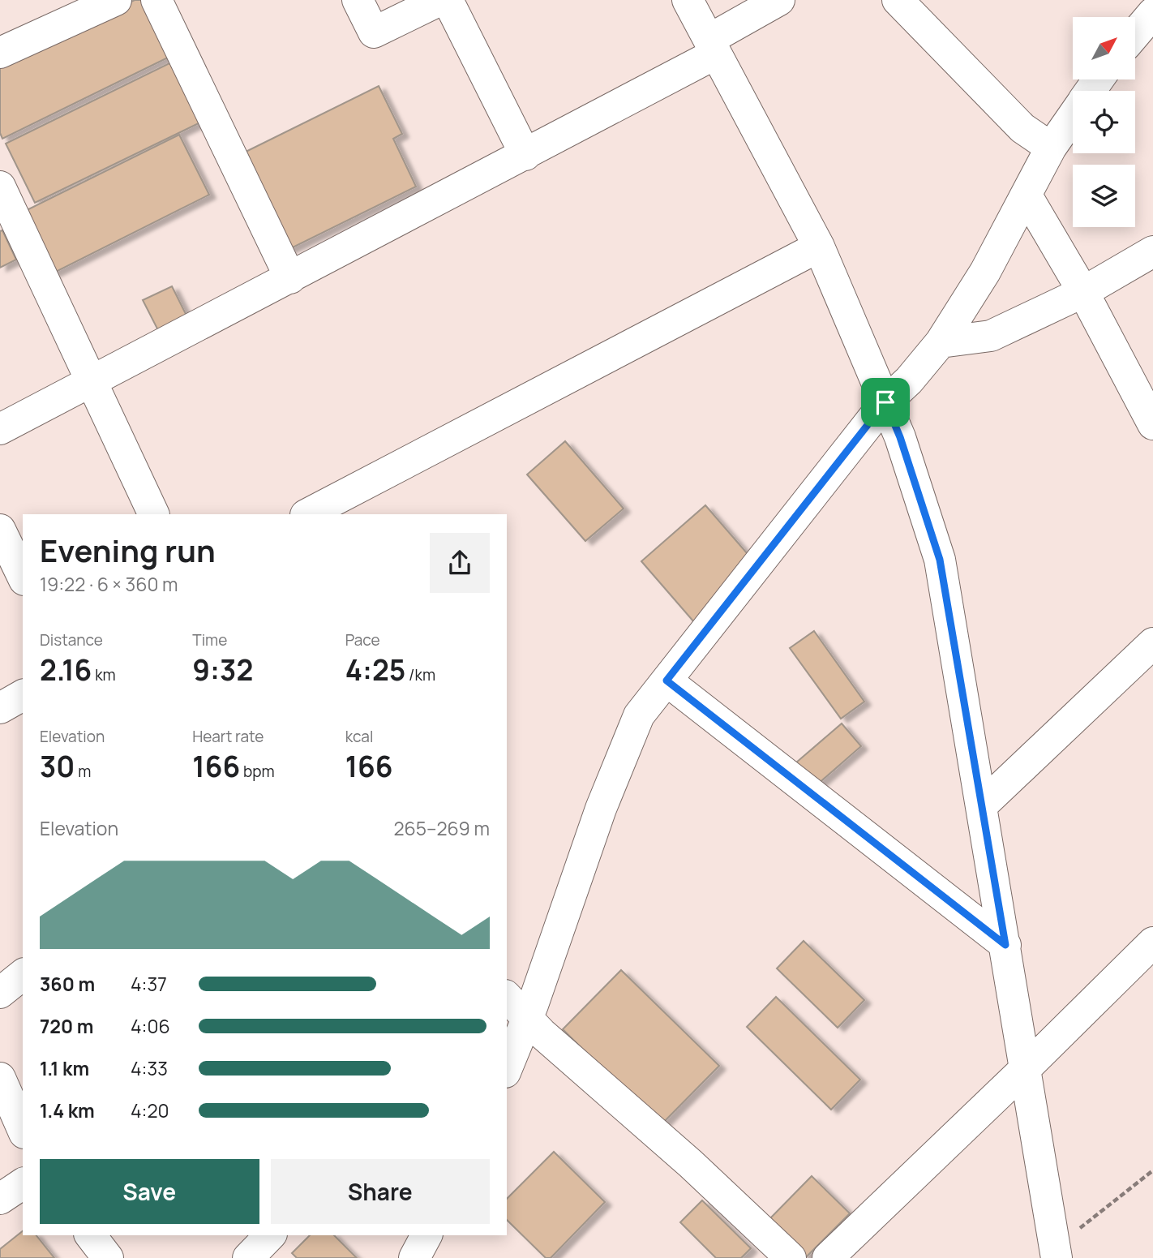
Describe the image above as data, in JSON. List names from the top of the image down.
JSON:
{
  "north": "top right",
  "page": {
    "heading": ["Evening run", "19:22 · 6 × 360 m"],
    "stats": [
      ["Distance", "2.16 km"],
      ["Time", "9:32"],
      ["Pace", "4:25 /km"],
      ["Elevation", "30 m"],
      ["Heart rate", "166 bpm"],
      ["kcal", "166"]
    ],
    "chart": ["Elevation", "265–269 m"],
    "list": [
      {
        "name": "360 m",
        "note": "4:37"
      },
      {
        "name": "720 m",
        "note": "4:06"
      },
      {
        "name": "1.1 km",
        "note": "4:33"
      },
      {
        "name": "1.4 km",
        "note": "4:20"
      }
    ],
    "buttons": ["Save", "Share"]
  }
}
